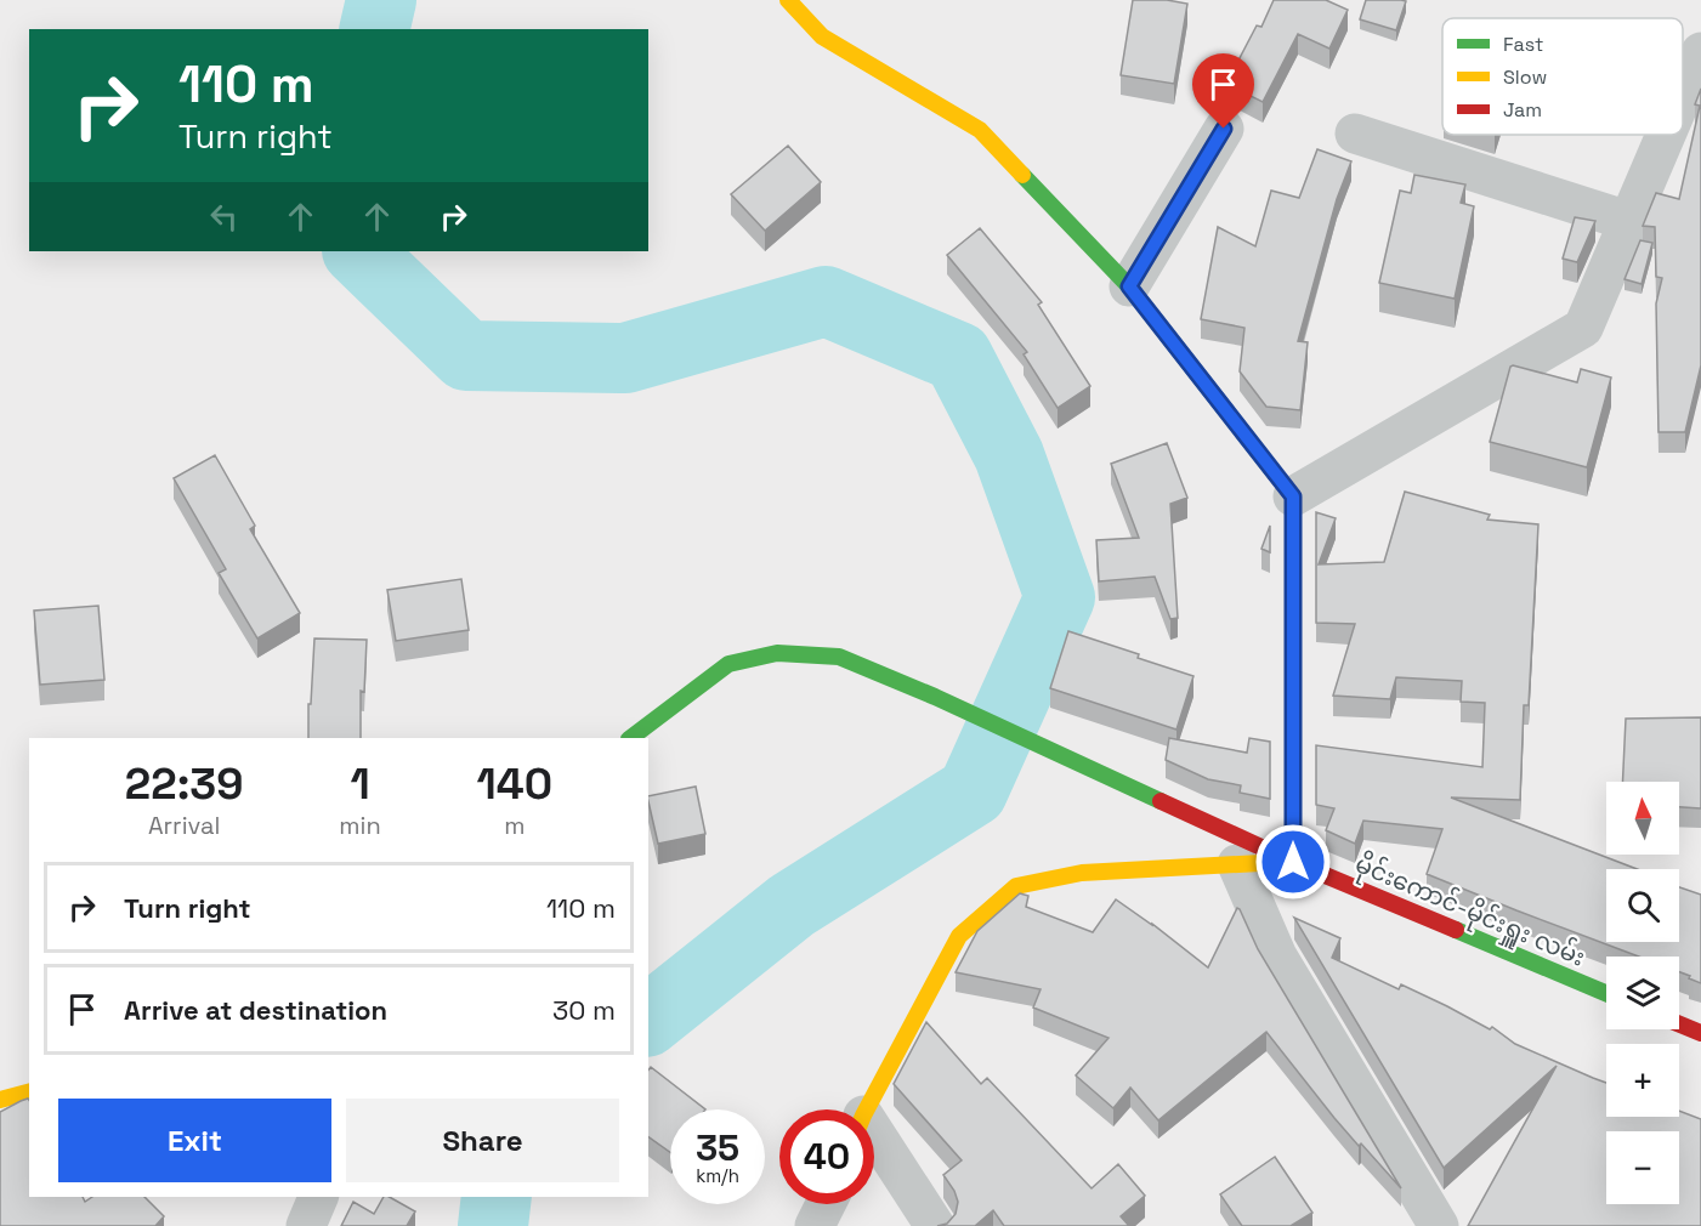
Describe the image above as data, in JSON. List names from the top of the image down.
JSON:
{
  "streets": {
    "street": ["မိုင်းကောင်-မိုင်းရှူး လမ်း"]
  },
  "legend": ["Fast", "Slow", "Jam"],
  "north": "top",
  "page": {
    "turn": ["110 m", "Turn right"],
    "eta": [
      "22:39",
      "Arrival",
      "1",
      "min",
      "140",
      "m"
    ],
    "map_buttons": ["+", "−"],
    "list": [
      {
        "name": "Turn right",
        "value": "110 m"
      },
      {
        "name": "Arrive at destination",
        "value": "30 m"
      }
    ],
    "buttons": ["Exit", "Share"],
    "speed": "35 km/h",
    "limit": "40"
  }
}
